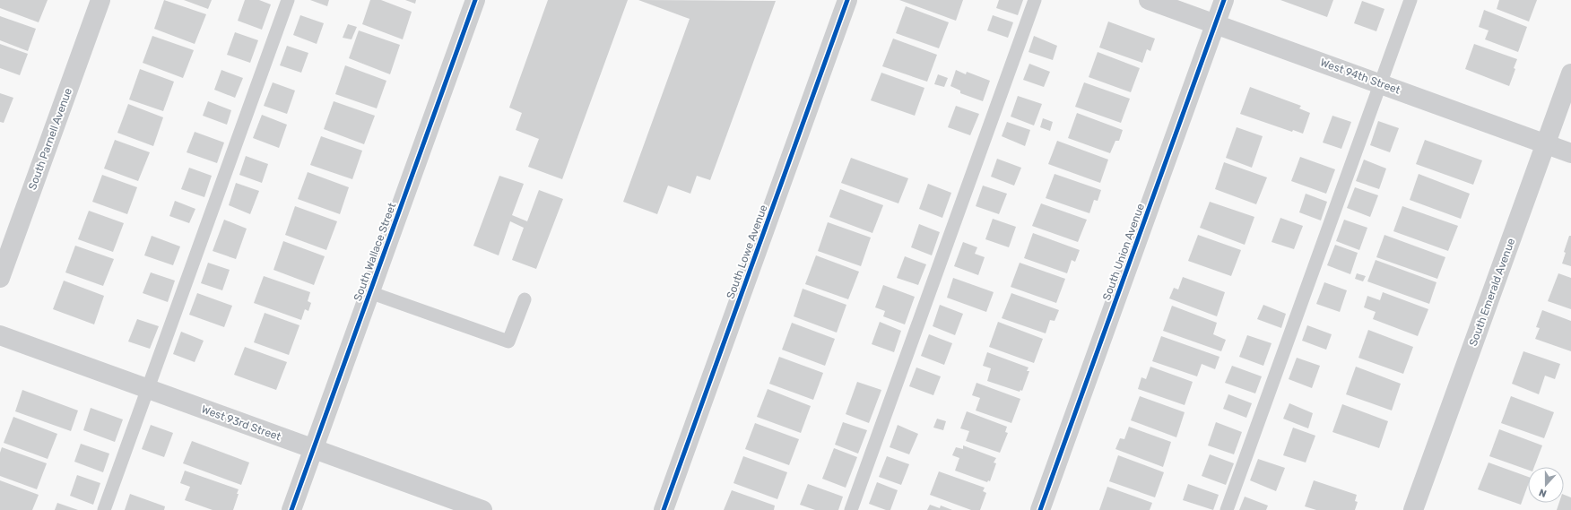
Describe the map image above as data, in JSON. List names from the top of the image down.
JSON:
{
  "streets": {
    "street": [
      "West 94th Street",
      "South Parnell Avenue",
      "South Wallace Street",
      "South Lowe Avenue",
      "South Union Avenue",
      "South Emerald Avenue",
      "West 93rd Street"
    ]
  },
  "crossings": [
    ["West 94th Street", "South Union Avenue"],
    ["West 94th Street", "South Emerald Avenue"],
    ["South Wallace Street", "West 93rd Street"]
  ],
  "north": "bottom"
}
